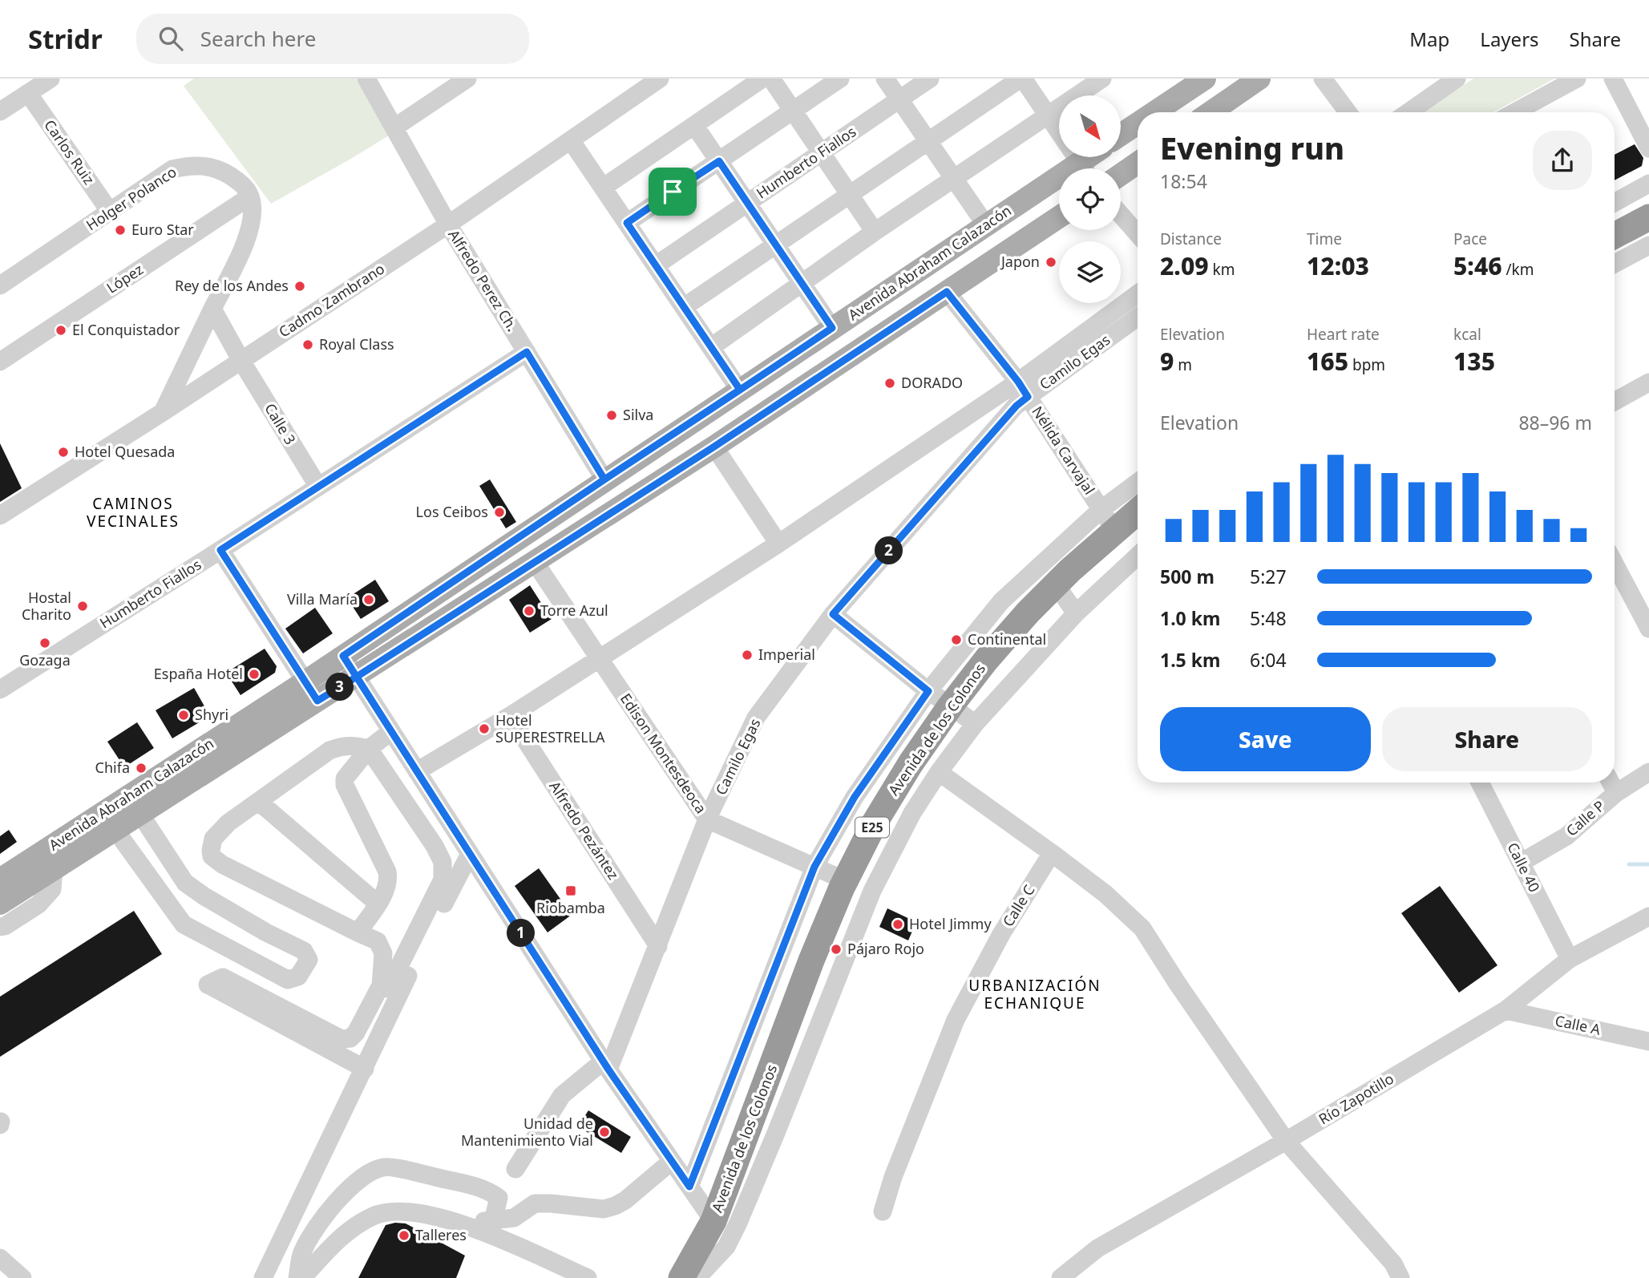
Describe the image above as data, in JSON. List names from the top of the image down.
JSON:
{
  "streets": {
    "highway": ["Avenida de los Colonos", "E25"],
    "main road": ["Avenida Abraham Calazacón"],
    "street": [
      "Carlos Ruiz",
      "Humberto Fiallos",
      "Holger Polanco",
      "López",
      "Alfredo Perez Ch.",
      "Cadmo Zambrano",
      "Camilo Egas",
      "Calle 3",
      "Nélida Carvajal",
      "Edison Montesdeoca",
      "Calle P",
      "Alfredo Pezántez",
      "Calle 40",
      "Calle C",
      "Calle A",
      "Río Zapotillo"
    ]
  },
  "crossings": [
    ["Carlos Ruiz", "Holger Polanco"],
    ["Humberto Fiallos", "Alfredo Perez Ch."],
    ["Humberto Fiallos", "Calle 3"],
    ["Holger Polanco", "López"],
    ["Avenida Abraham Calazacón", "Alfredo Perez Ch."],
    ["Avenida Abraham Calazacón", "Nélida Carvajal"],
    ["Avenida Abraham Calazacón", "Edison Montesdeoca"],
    ["Alfredo Perez Ch.", "Cadmo Zambrano"],
    ["Cadmo Zambrano", "Calle 3"],
    ["Camilo Egas", "Nélida Carvajal"],
    ["Camilo Egas", "Edison Montesdeoca"],
    ["Camilo Egas", "Alfredo Pezántez"],
    ["Nélida Carvajal", "Avenida de los Colonos"],
    ["Avenida de los Colonos", "Edison Montesdeoca"],
    ["Calle P", "Calle 40"],
    ["Calle 40", "Río Zapotillo"],
    ["Calle A", "Río Zapotillo"]
  ],
  "districts": ["CAMINOS VECINALES", "URBANIZACIÓN ECHANIQUE"],
  "places": {
    "other": [
      "Euro Star",
      "Japon",
      "Rey de los Andes",
      "El Conquistador",
      "Royal Class",
      "DORADO",
      "Silva",
      "Hotel Quesada",
      "Los Ceibos",
      "Villa María",
      "Hostal Charito",
      "Torre Azul",
      "Continental",
      "Gozaga",
      "Imperial",
      "España Hotel",
      "Shyri",
      "Hotel SUPERESTRELLA",
      "Chifa",
      "Hotel Jimmy",
      "Pájaro Rojo",
      "Unidad de Mantenimiento Vial",
      "Talleres"
    ],
    "transit": ["Riobamba"]
  },
  "north": "bottom right",
  "page": {
    "header": "Stridr",
    "search": "Search here",
    "nav": ["Map", "Layers", "Share"],
    "heading": ["Evening run", "18:54"],
    "stats": [
      ["Distance", "2.09 km"],
      ["Time", "12:03"],
      ["Pace", "5:46 /km"],
      ["Elevation", "9 m"],
      ["Heart rate", "165 bpm"],
      ["kcal", "135"]
    ],
    "chart": ["Elevation", "88–96 m"],
    "pins": ["2", "3", "1"],
    "list": [
      {
        "name": "500 m",
        "note": "5:27"
      },
      {
        "name": "1.0 km",
        "note": "5:48"
      },
      {
        "name": "1.5 km",
        "note": "6:04"
      }
    ],
    "buttons": ["Save", "Share"]
  }
}
